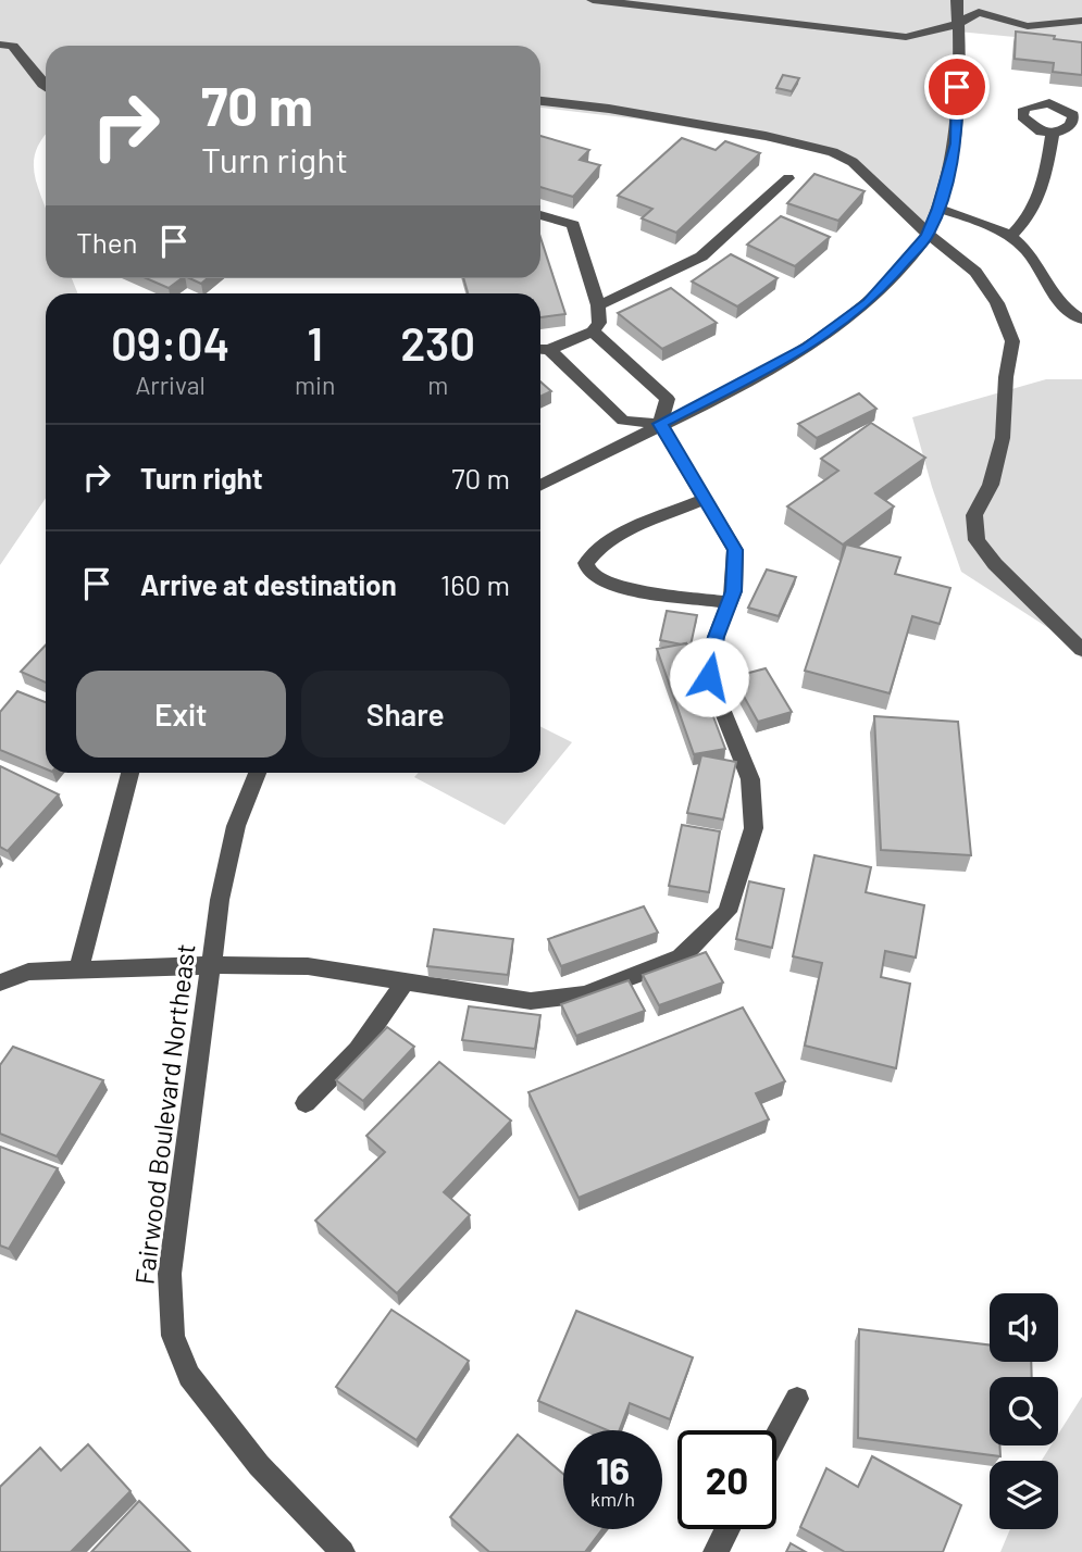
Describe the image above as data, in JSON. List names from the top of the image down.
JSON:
{
  "streets": {
    "street": ["Fairwood Boulevard Northeast"]
  },
  "page": {
    "turn": ["70 m", "Turn right"],
    "then": "Then",
    "eta": [
      "09:04",
      "Arrival",
      "1",
      "min",
      "230",
      "m"
    ],
    "list": [
      {
        "name": "Turn right",
        "value": "70 m"
      },
      {
        "name": "Arrive at destination",
        "value": "160 m"
      }
    ],
    "buttons": ["Exit", "Share"],
    "speed": "16 km/h",
    "limit": "20"
  }
}
